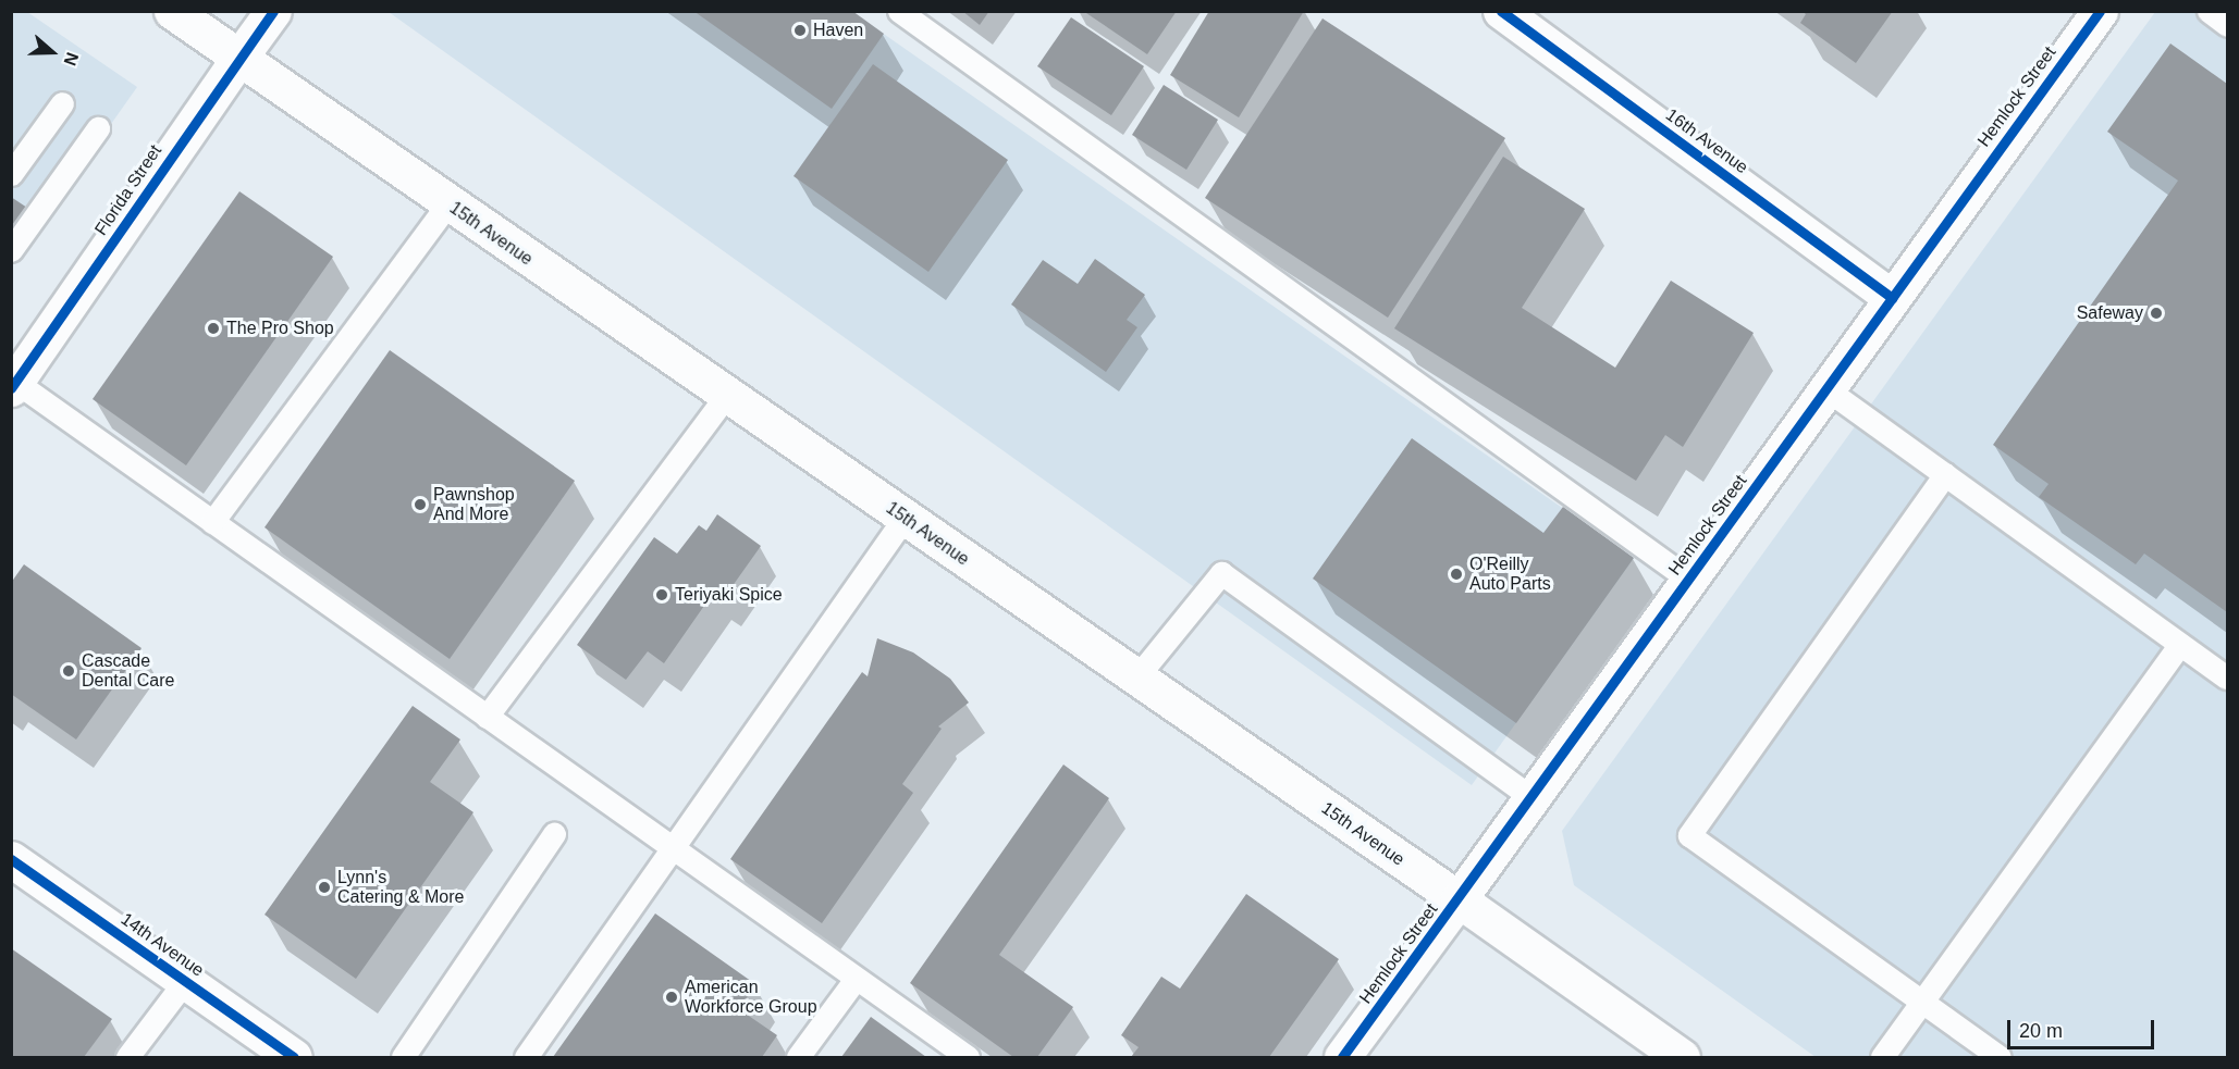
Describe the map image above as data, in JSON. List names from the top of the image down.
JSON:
{
  "streets": {
    "street": [
      "Hemlock Street",
      "16th Avenue",
      "Florida Street",
      "15th Avenue",
      "14th Avenue"
    ]
  },
  "crossings": [
    ["Hemlock Street", "16th Avenue"],
    ["Hemlock Street", "15th Avenue"],
    ["Florida Street", "15th Avenue"]
  ],
  "places": [
    "Haven",
    "Safeway",
    "The Pro Shop",
    "Pawnshop And More",
    "O'Reilly Auto Parts",
    "Teriyaki Spice",
    "Cascade Dental Care",
    "Lynn's Catering & More",
    "American Workforce Group"
  ],
  "scale_bar": "20 m",
  "north": "right"
}
